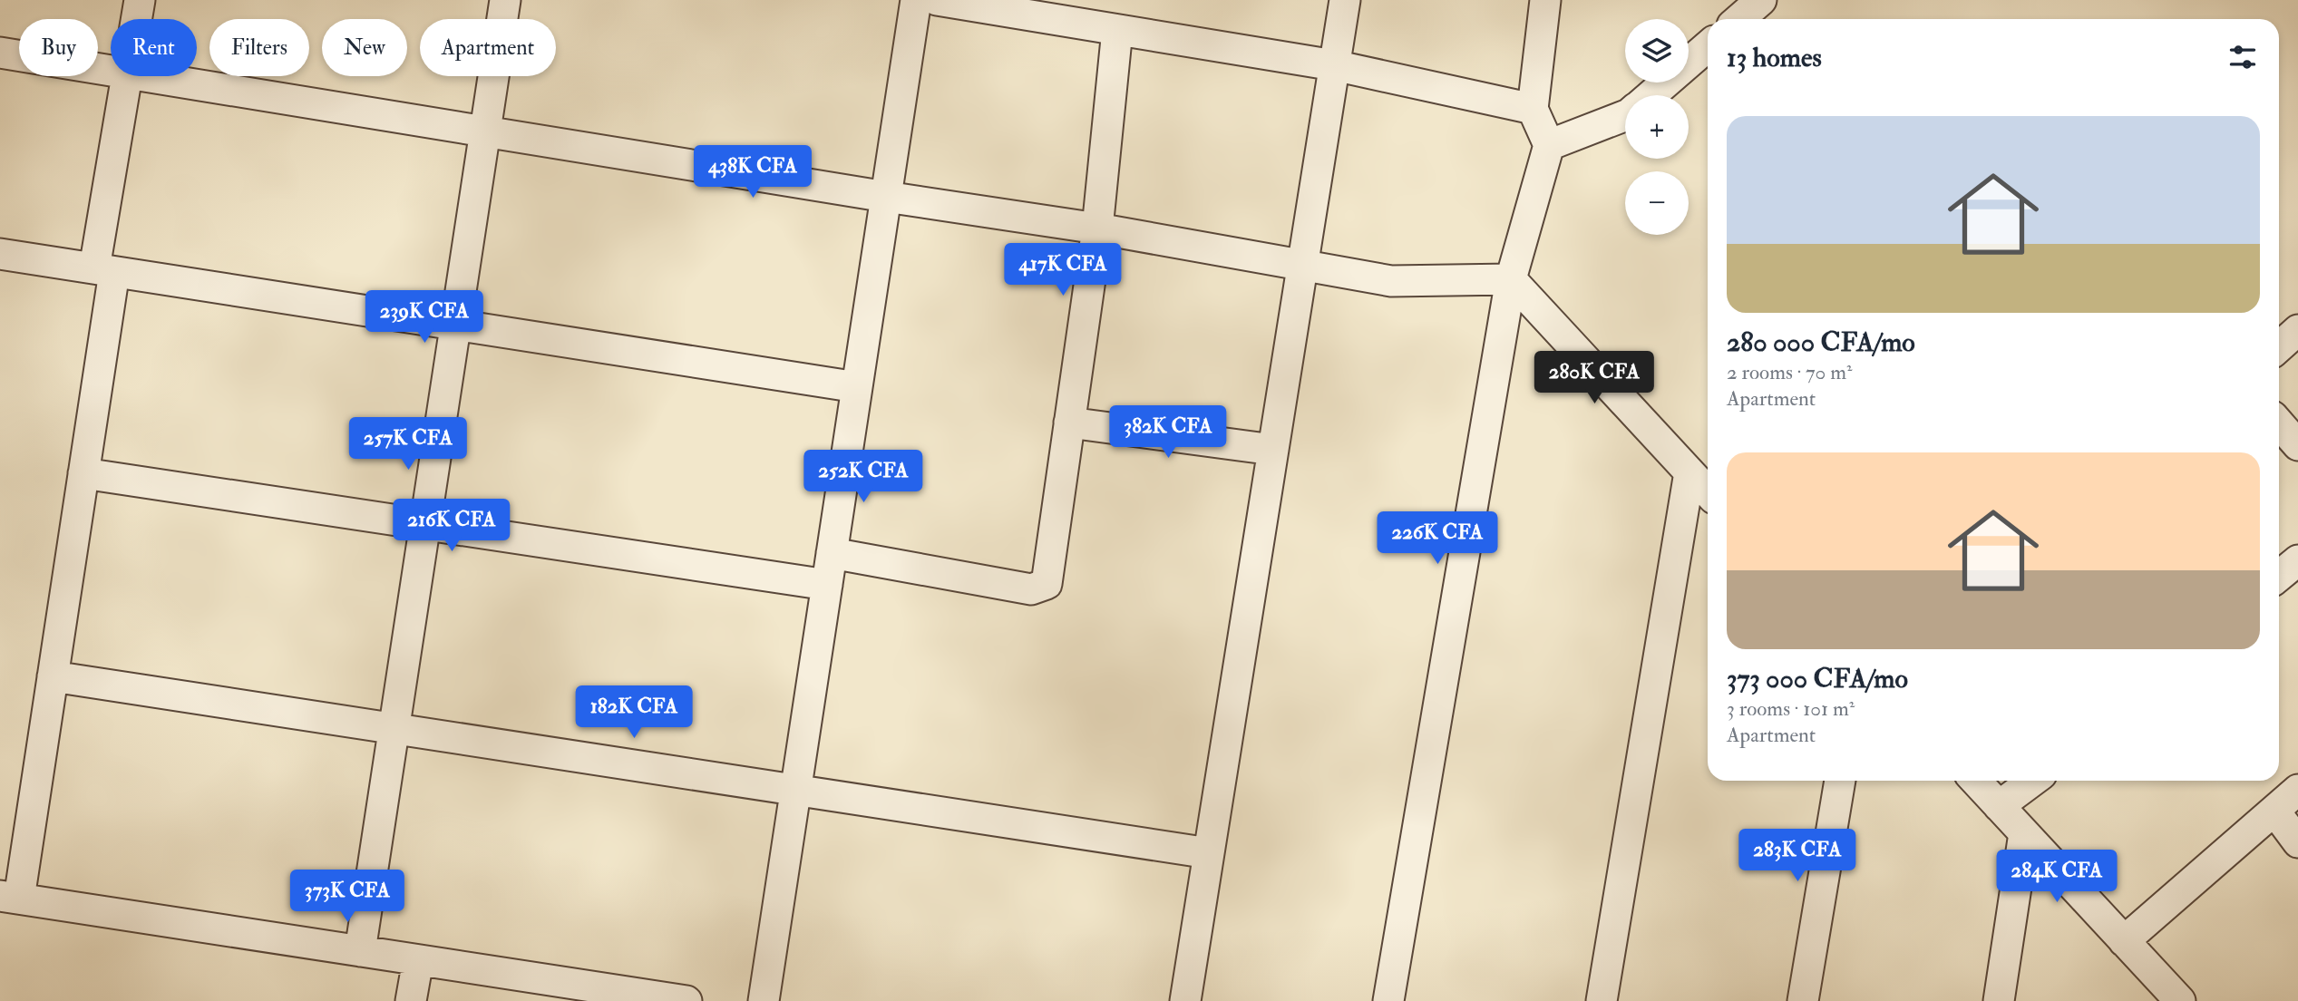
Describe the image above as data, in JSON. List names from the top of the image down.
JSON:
{
  "page": {
    "map_buttons": ["+", "−"],
    "chip": [
      "Buy",
      "Rent",
      "Filters",
      "New",
      "Apartment"
    ],
    "heading": "13 homes",
    "list": [
      {
        "name": "280 000 CFA/mo",
        "note": "2 rooms · 70 m² · Apartment"
      },
      {
        "name": "373 000 CFA/mo",
        "note": "3 rooms · 101 m² · Apartment"
      }
    ],
    "price": [
      "438K CFA",
      "417K CFA",
      "239K CFA",
      "280K CFA",
      "382K CFA",
      "257K CFA",
      "252K CFA",
      "216K CFA",
      "226K CFA",
      "182K CFA",
      "283K CFA",
      "284K CFA",
      "373K CFA"
    ]
  }
}
